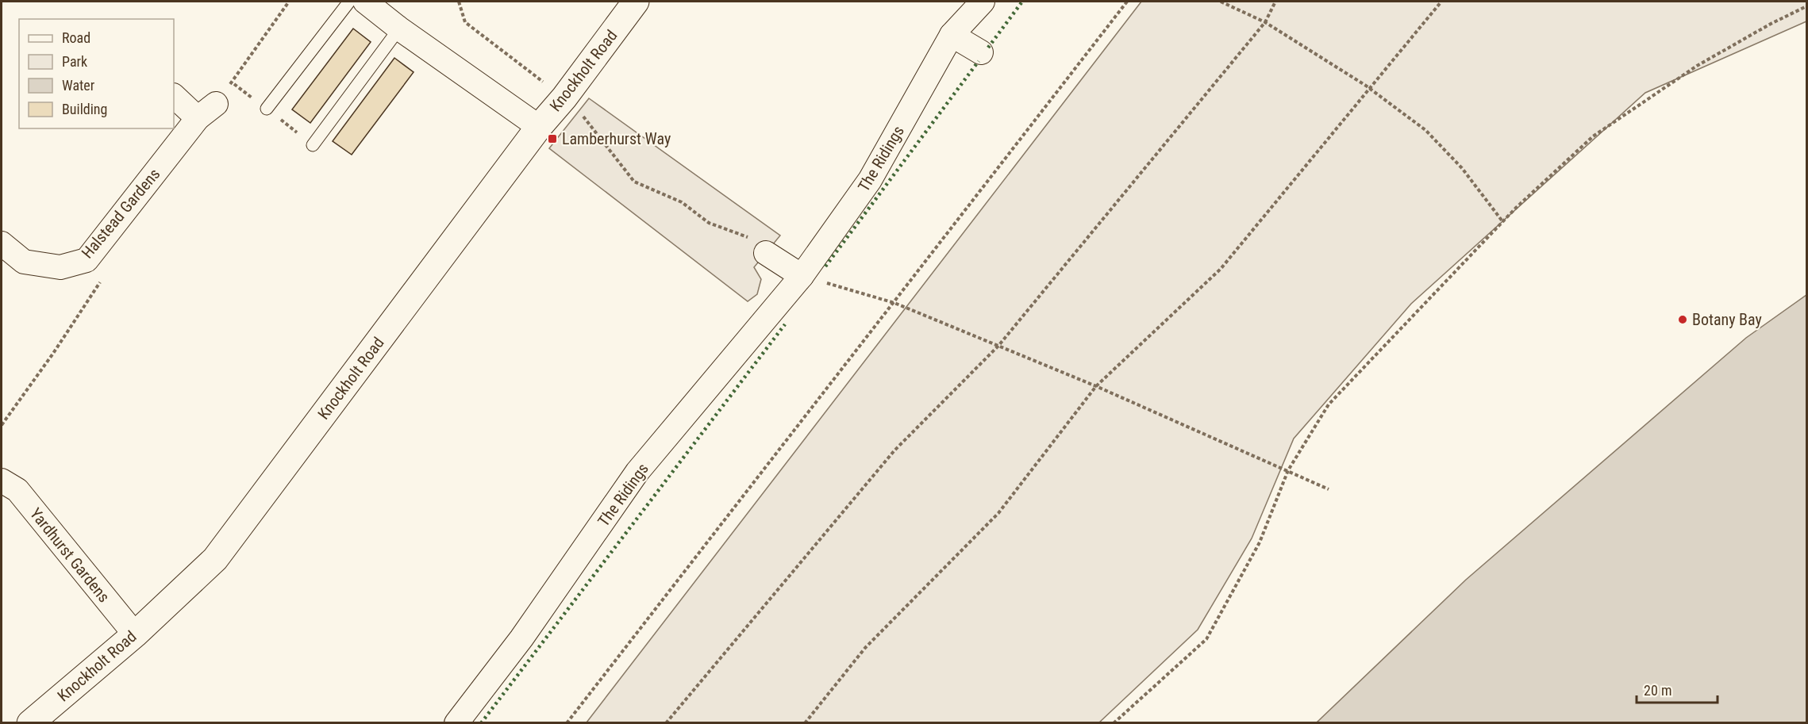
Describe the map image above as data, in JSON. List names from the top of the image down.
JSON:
{
  "streets": {
    "street": [
      "Knockholt Road",
      "The Ridings",
      "Halstead Gardens",
      "Yardhurst Gardens"
    ]
  },
  "crossings": [
    ["Knockholt Road", "Yardhurst Gardens"]
  ],
  "places": {
    "transit": ["Lamberhurst Way"],
    "other": ["Botany Bay"]
  },
  "legend": [
    "Road",
    "Park",
    "Water",
    "Building"
  ],
  "scale_bar": "20 m"
}
